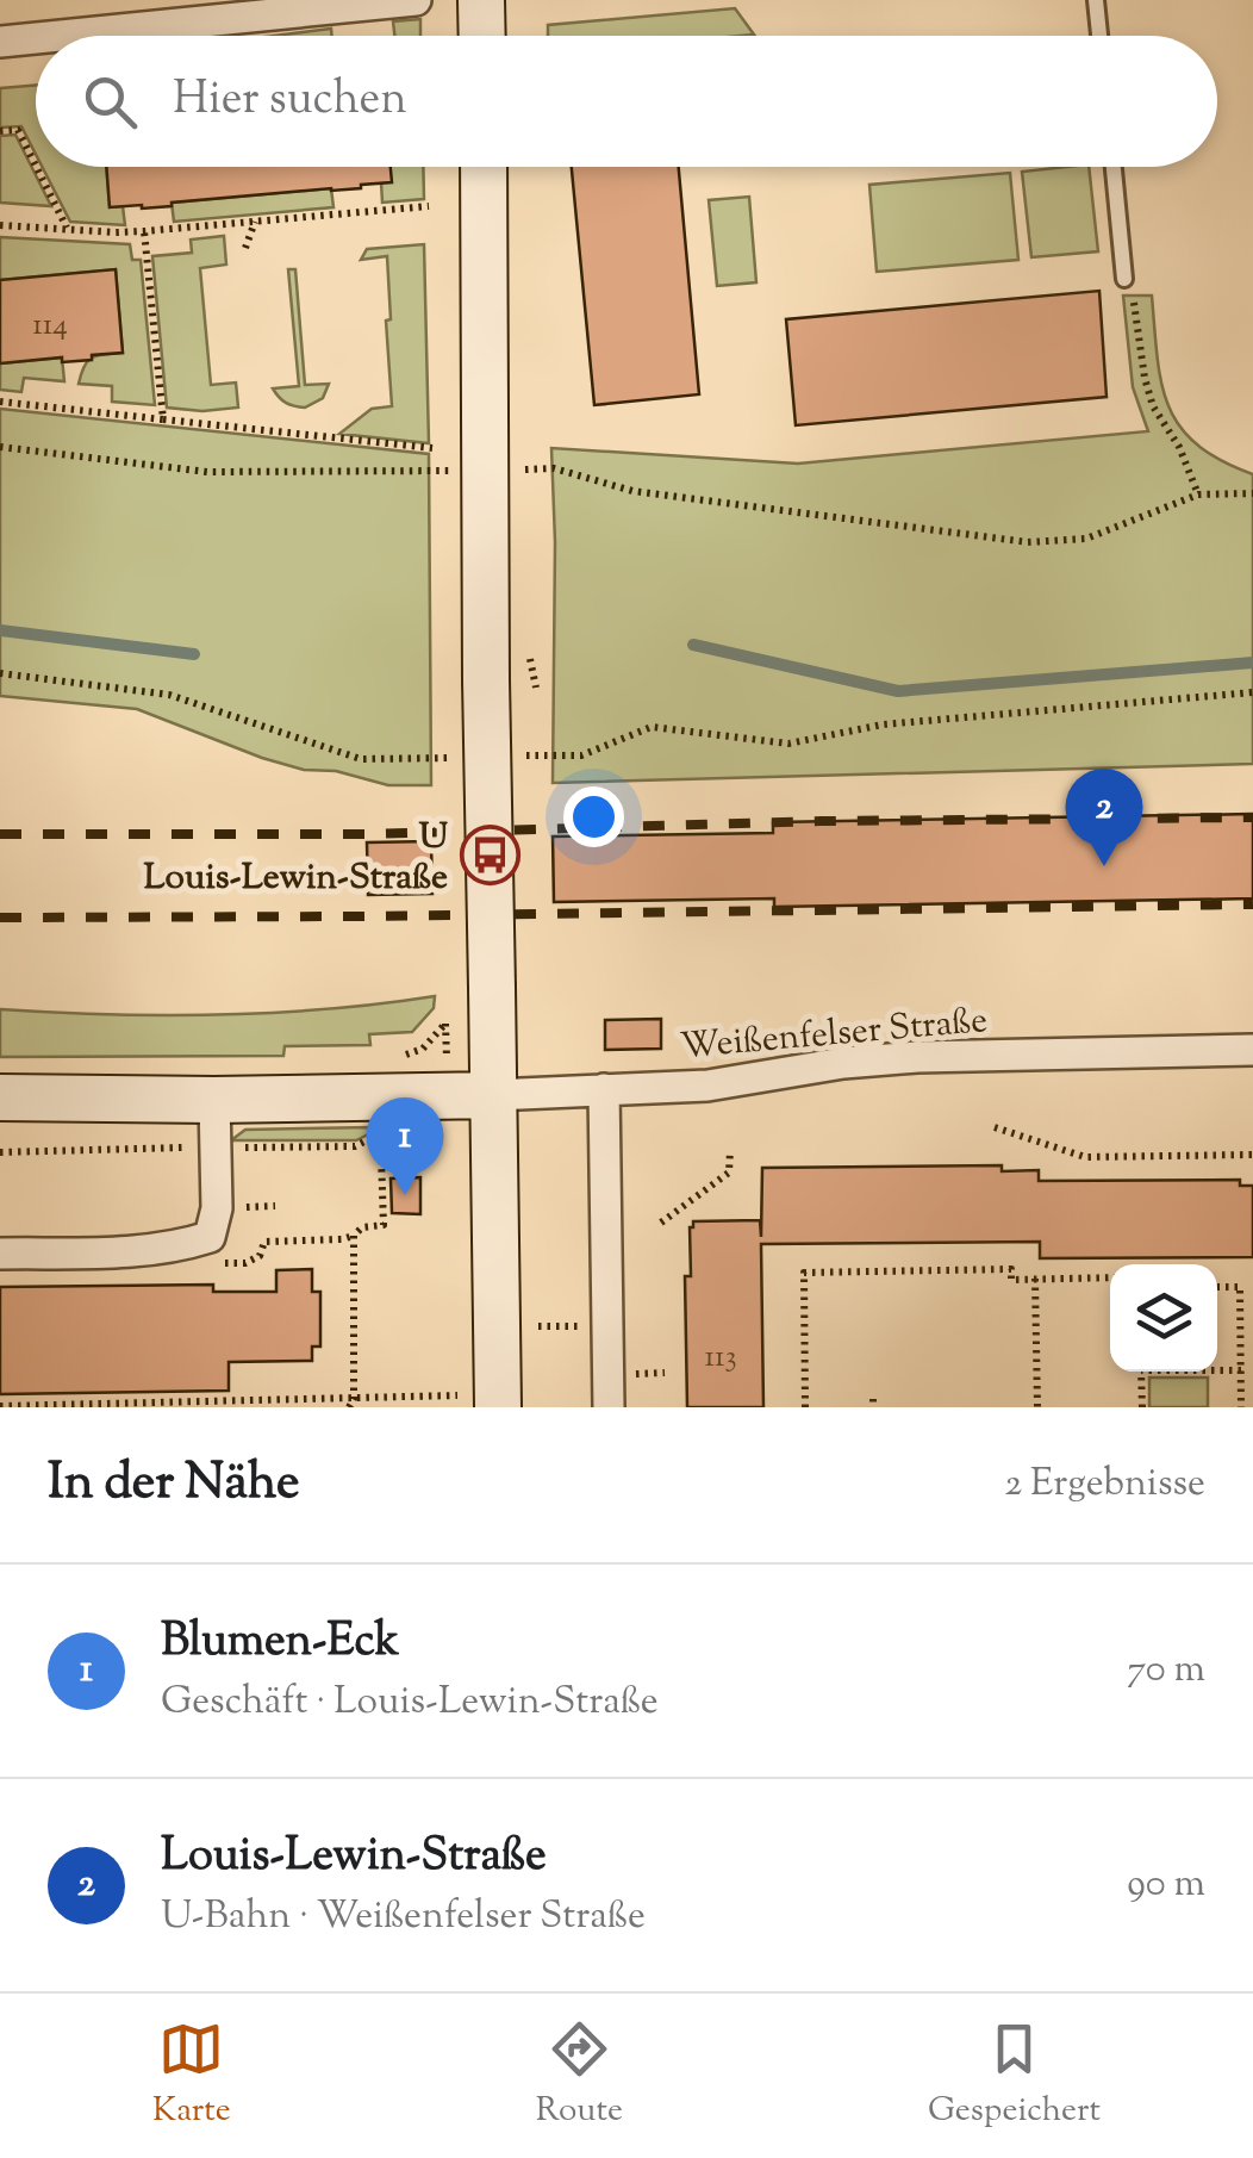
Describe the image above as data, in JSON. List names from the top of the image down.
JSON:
{
  "streets": {
    "street": ["Weißenfelser Straße"]
  },
  "places": {
    "bus stop": ["U Louis-Lewin-Straße"]
  },
  "house_numbers": ["114", "113"],
  "page": {
    "search": "Hier suchen",
    "pins": ["2", "1"],
    "heading": ["In der Nähe", "2 Ergebnisse"],
    "list": [
      {
        "mark": "1",
        "name": "Blumen-Eck",
        "note": "Geschäft · Louis-Lewin-Straße",
        "value": "70 m"
      },
      {
        "mark": "2",
        "name": "Louis-Lewin-Straße",
        "note": "U-Bahn · Weißenfelser Straße",
        "value": "90 m"
      }
    ],
    "nav": ["Karte", "Route", "Gespeichert"]
  }
}
